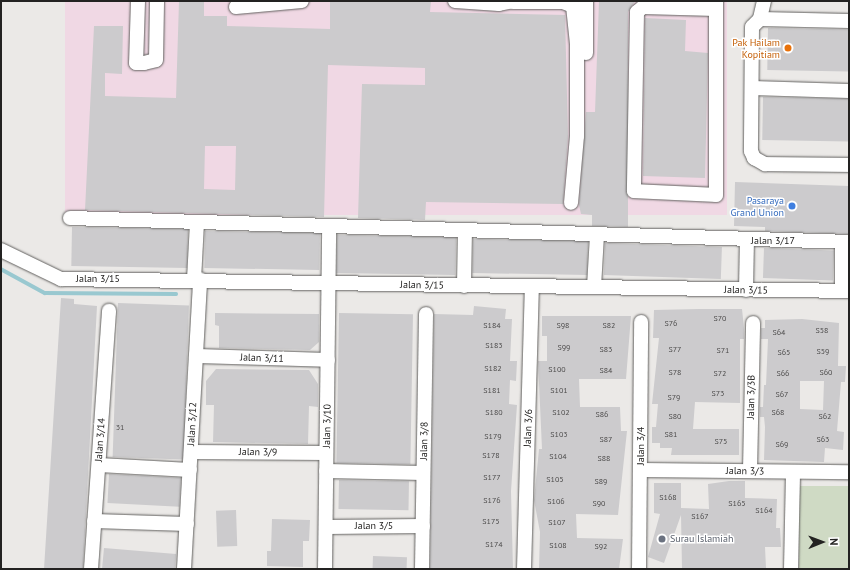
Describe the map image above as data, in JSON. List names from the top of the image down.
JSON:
{
  "streets": {
    "street": [
      "Jalan 3/17",
      "Jalan 3/15",
      "Jalan 3/11",
      "Jalan 3/3B",
      "Jalan 3/12",
      "Jalan 3/10",
      "Jalan 3/6",
      "Jalan 3/14",
      "Jalan 3/8",
      "Jalan 3/4",
      "Jalan 3/9",
      "Jalan 3/3",
      "Jalan 3/5"
    ]
  },
  "crossings": [
    ["Jalan 3/17", "Jalan 3/15"],
    ["Jalan 3/15", "Jalan 3/12"],
    ["Jalan 3/15", "Jalan 3/10"],
    ["Jalan 3/15", "Jalan 3/6"],
    ["Jalan 3/11", "Jalan 3/12"],
    ["Jalan 3/11", "Jalan 3/10"],
    ["Jalan 3/3B", "Jalan 3/3"],
    ["Jalan 3/12", "Jalan 3/9"],
    ["Jalan 3/10", "Jalan 3/9"],
    ["Jalan 3/10", "Jalan 3/5"],
    ["Jalan 3/8", "Jalan 3/5"],
    ["Jalan 3/4", "Jalan 3/3"]
  ],
  "places": ["Pak Hailam Kopitiam", "Pasaraya Grand Union", "Surau Islamiah"],
  "house_numbers": [
    "S70",
    "S76",
    "S184",
    "S98",
    "S82",
    "S58",
    "S64",
    "S183",
    "S99",
    "S83",
    "S77",
    "S71",
    "S59",
    "S65",
    "S182",
    "S100",
    "S84",
    "S78",
    "S60",
    "S72",
    "S66",
    "S181",
    "S101",
    "S73",
    "S67",
    "S79",
    "S180",
    "S102",
    "S68",
    "S86",
    "S80",
    "S62",
    "31",
    "S103",
    "S81",
    "S179",
    "S87",
    "S63",
    "S75",
    "S69",
    "S178",
    "S104",
    "S88",
    "S177",
    "S105",
    "S89",
    "S168",
    "S176",
    "S106",
    "S90",
    "S165",
    "S164",
    "S167",
    "S175",
    "S107",
    "S174",
    "S108",
    "S92"
  ],
  "north": "right"
}
